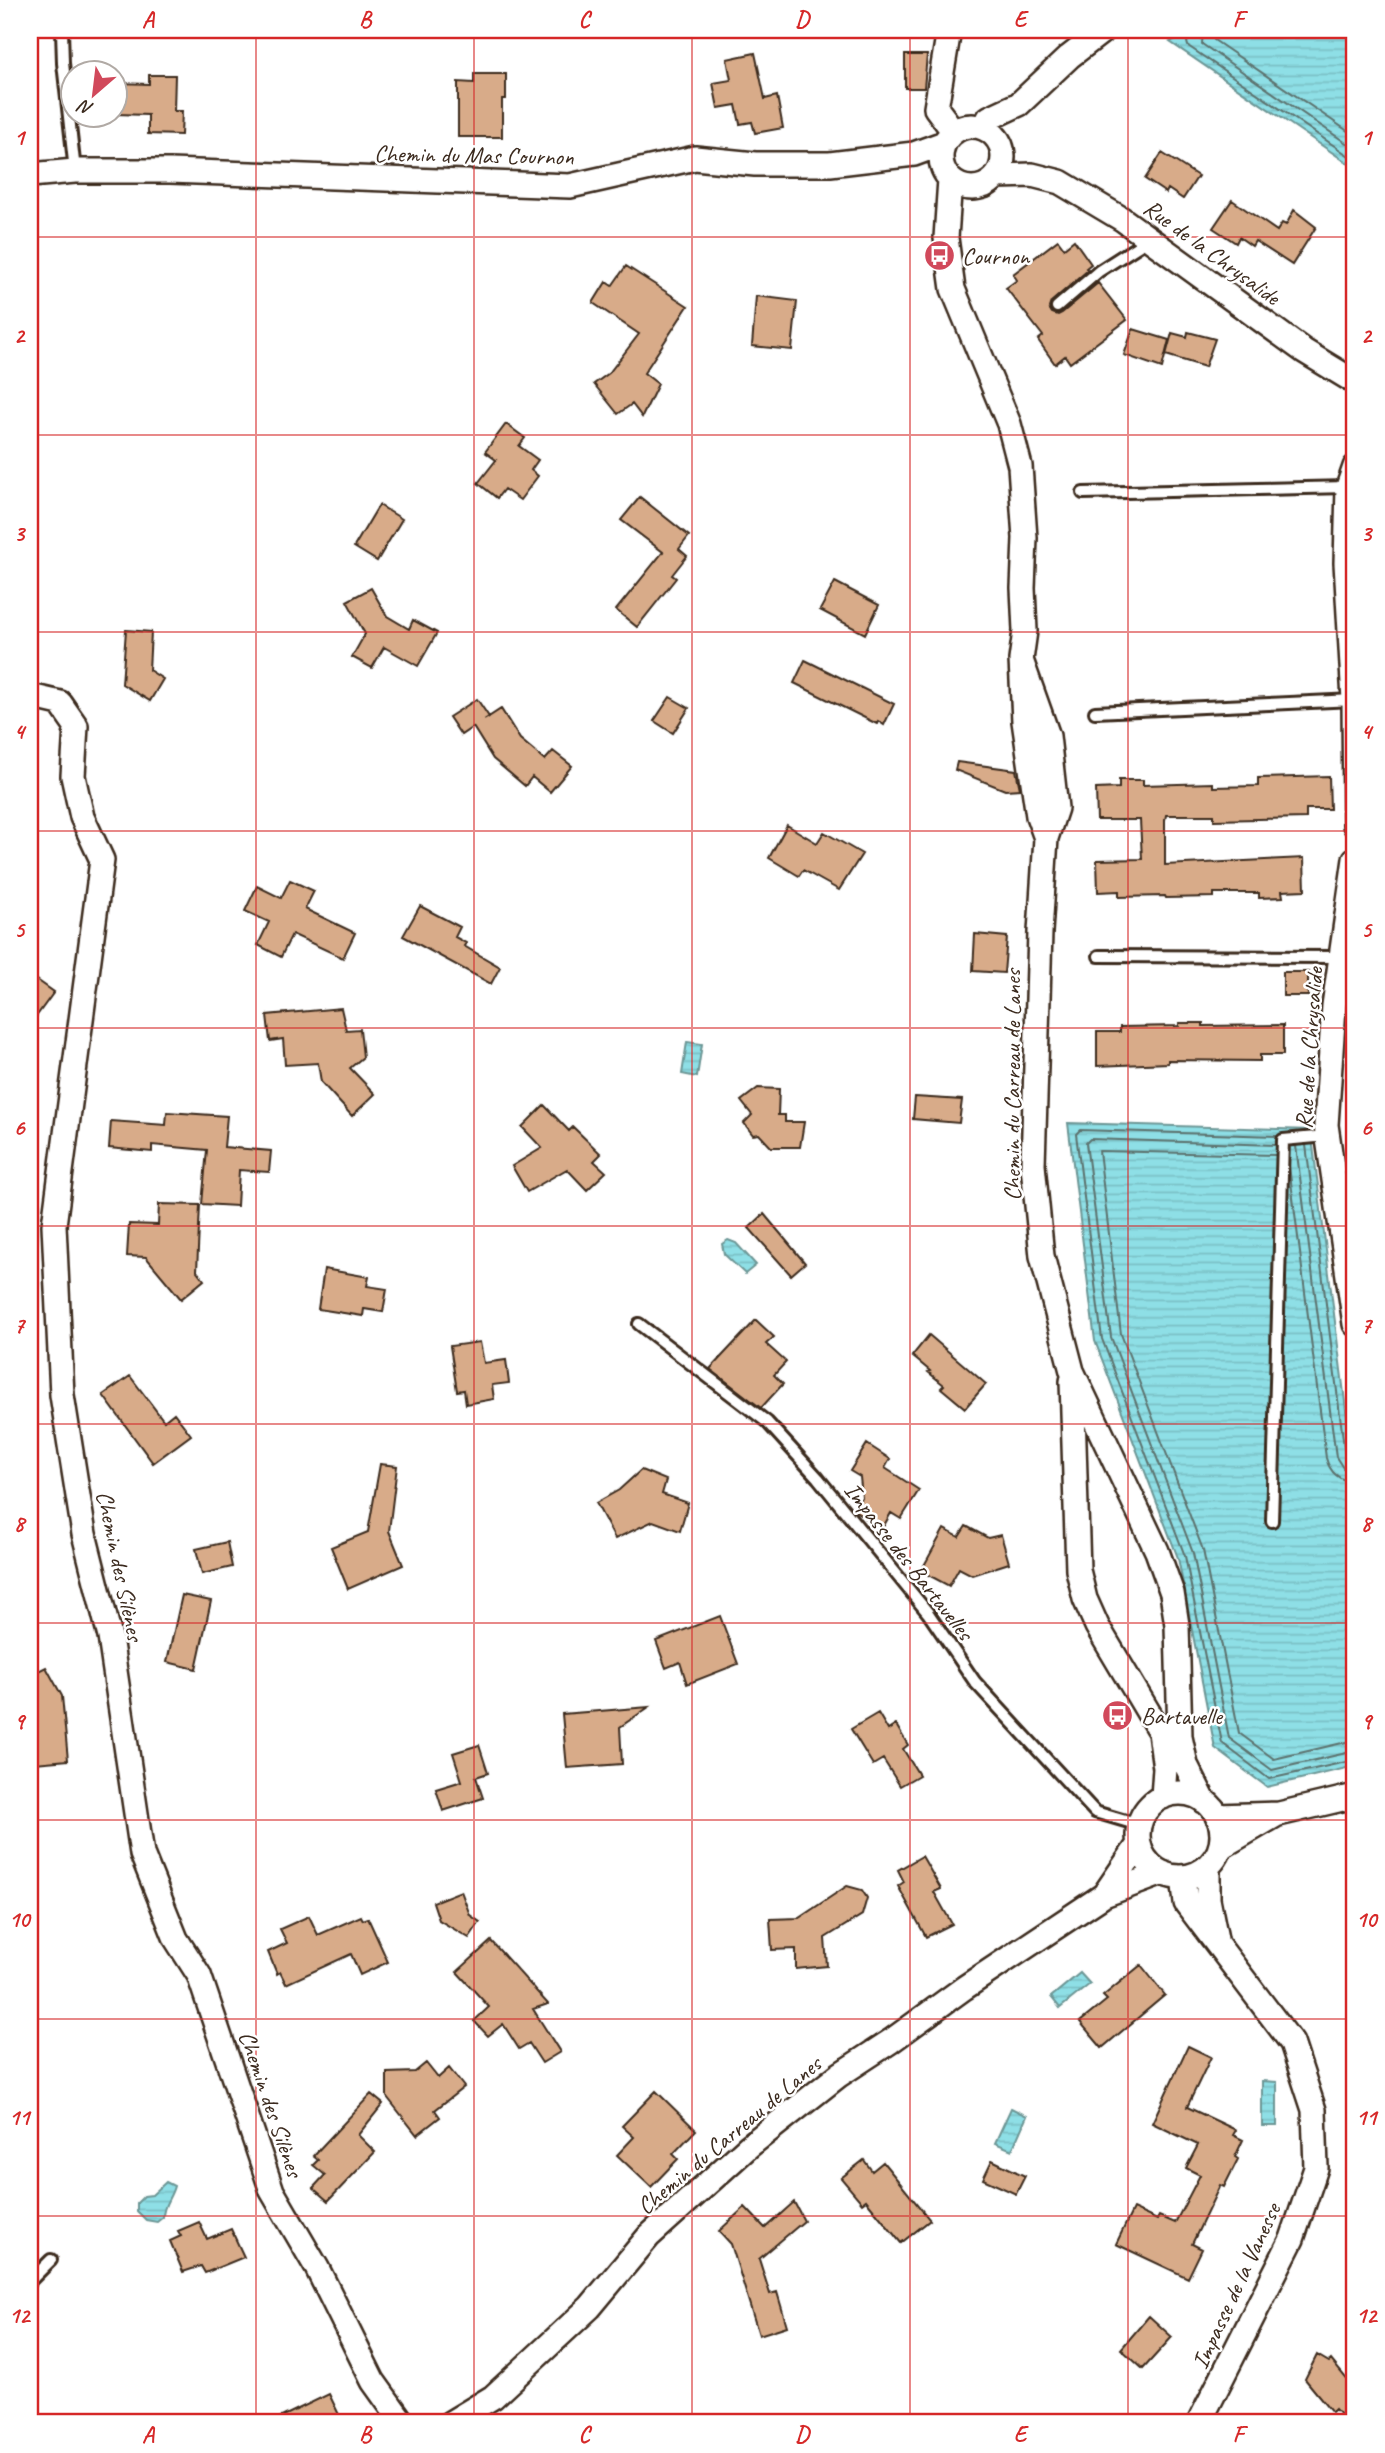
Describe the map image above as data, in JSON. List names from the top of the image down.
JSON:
{
  "streets": {
    "street": [
      "Chemin du Mas Cournon",
      "Rue de la Chrysalide",
      "Chemin du Carreau de Lanes",
      "Chemin des Silènes",
      "Impasse de la Vanesse"
    ],
    "lane": ["Impasse des Bartavelles"]
  },
  "crossings": [
    ["Chemin du Mas Cournon", "Rue de la Chrysalide"],
    ["Chemin du Mas Cournon", "Chemin du Carreau de Lanes"],
    ["Rue de la Chrysalide", "Chemin du Carreau de Lanes"],
    ["Chemin du Carreau de Lanes", "Impasse des Bartavelles"],
    ["Chemin du Carreau de Lanes", "Impasse de la Vanesse"],
    ["Impasse des Bartavelles", "Impasse de la Vanesse"]
  ],
  "places": {
    "bus stop": ["Cournon", "Bartavelle"]
  },
  "north": "bottom left",
  "grid": {
    "columns": [
      "A",
      "B",
      "C",
      "D",
      "E",
      "F"
    ],
    "rows": [
      "1",
      "2",
      "3",
      "4",
      "5",
      "6",
      "7",
      "8",
      "9",
      "10",
      "11",
      "12"
    ]
  }
}
